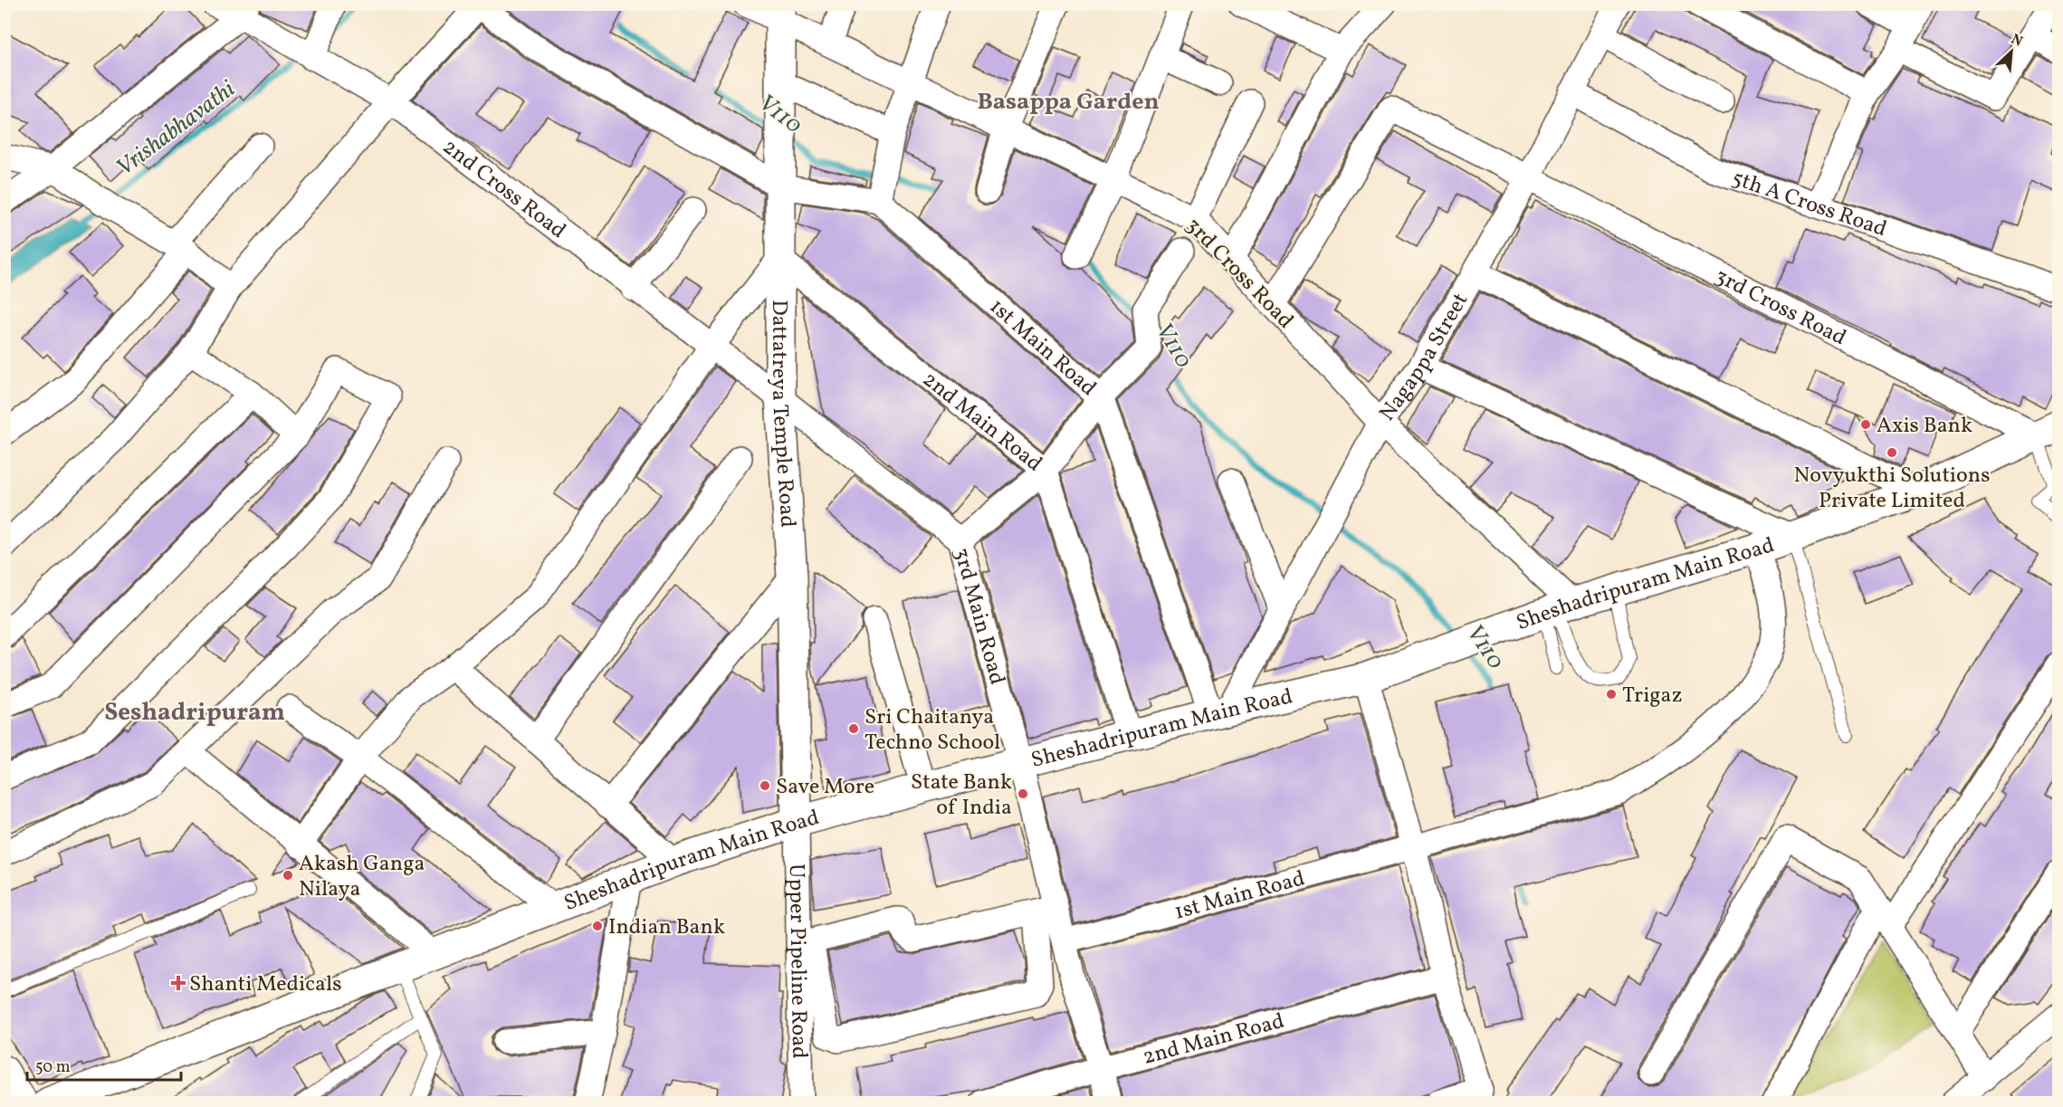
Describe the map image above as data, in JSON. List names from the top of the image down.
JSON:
{
  "streets": {
    "street": [
      "2nd Cross Road",
      "5th A Cross Road",
      "3rd Cross Road",
      "1st Main Road",
      "Nagappa Street",
      "Dattatreya Temple Road",
      "2nd Main Road",
      "Sheshadripuram Main Road",
      "3rd Main Road",
      "Upper Pipeline Road"
    ]
  },
  "crossings": [
    ["2nd Cross Road", "Dattatreya Temple Road"],
    ["2nd Cross Road", "3rd Main Road"],
    ["5th A Cross Road", "Nagappa Street"],
    ["3rd Cross Road", "Nagappa Street"],
    ["3rd Cross Road", "Dattatreya Temple Road"],
    ["3rd Cross Road", "Sheshadripuram Main Road"],
    ["1st Main Road", "Nagappa Street"],
    ["1st Main Road", "Sheshadripuram Main Road"],
    ["1st Main Road", "3rd Main Road"],
    ["Nagappa Street", "Sheshadripuram Main Road"],
    ["Dattatreya Temple Road", "2nd Main Road"],
    ["Dattatreya Temple Road", "Sheshadripuram Main Road"],
    ["Dattatreya Temple Road", "3rd Main Road"],
    ["Dattatreya Temple Road", "Upper Pipeline Road"],
    ["2nd Main Road", "Sheshadripuram Main Road"],
    ["2nd Main Road", "3rd Main Road"],
    ["Sheshadripuram Main Road", "3rd Main Road"],
    ["Sheshadripuram Main Road", "Upper Pipeline Road"]
  ],
  "districts": ["Basappa Garden", "Seshadripuram"],
  "water": ["V110", "Vrishabhavathi"],
  "places": {
    "other": [
      "Axis Bank",
      "Novyukthi Solutions Private Limited",
      "Trigaz",
      "Sri Chaitanya Techno School",
      "Save More",
      "State Bank of India",
      "Akash Ganga Nilaya",
      "Indian Bank"
    ],
    "health": ["Shanti Medicals"]
  },
  "scale_bar": "50 m",
  "north": "top right"
}
